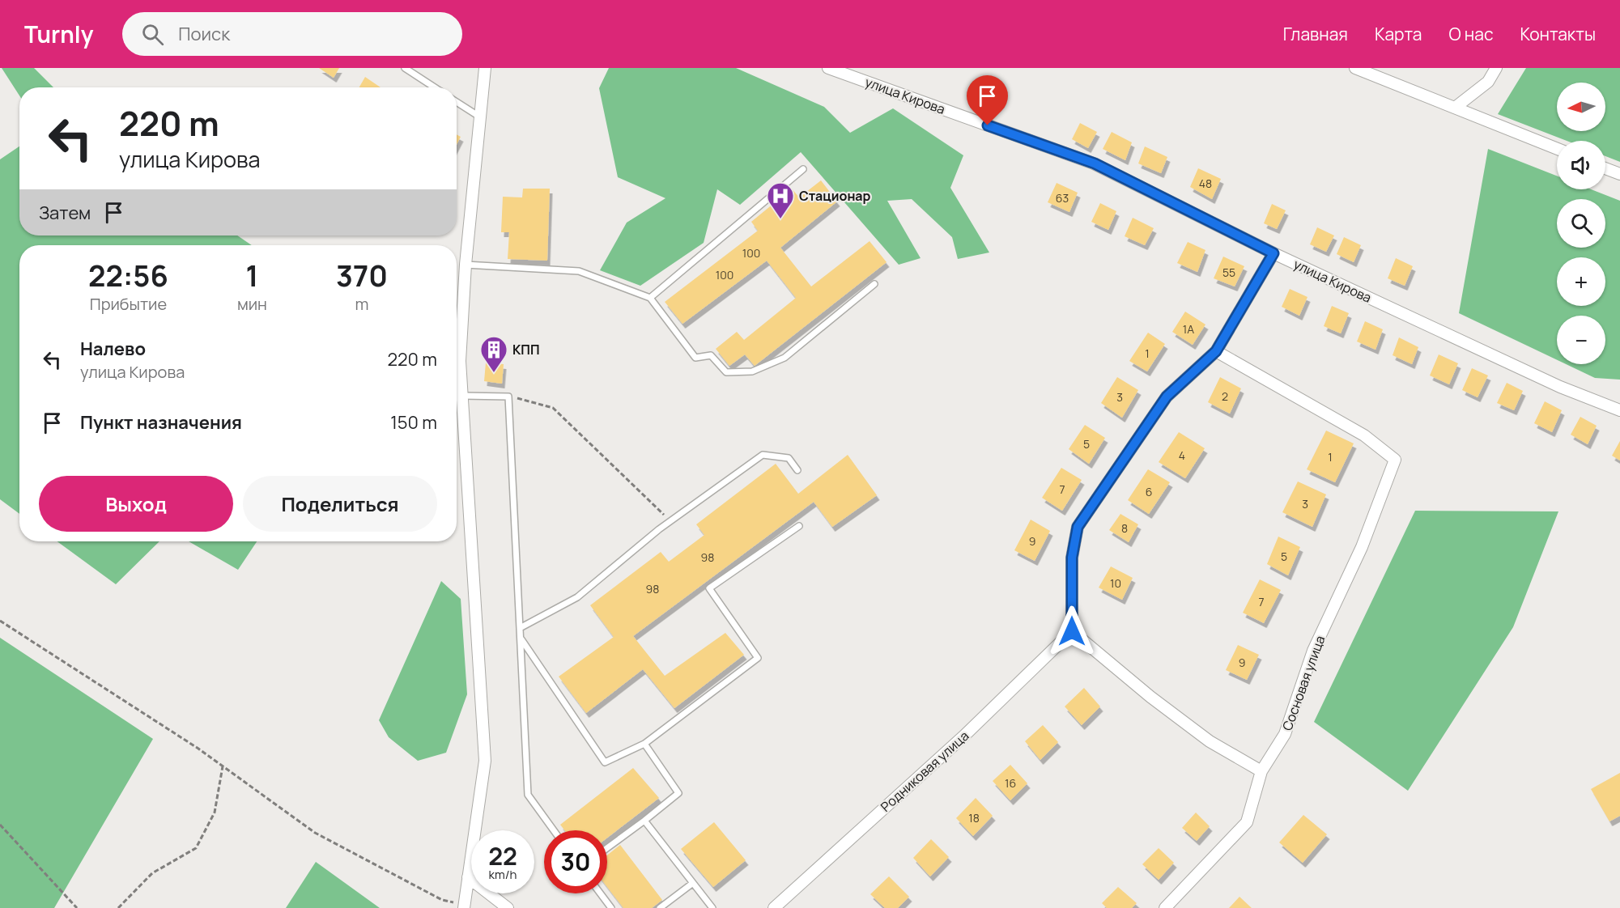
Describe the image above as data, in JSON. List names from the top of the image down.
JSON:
{
  "streets": {
    "street": ["улица Кирова", "Сосновая улица", "Родниковая улица"]
  },
  "places": {
    "hospital": ["Стационар"],
    "building": ["КПП"]
  },
  "house_numbers": [
    "48",
    "63",
    "100",
    "55",
    "100",
    "1А",
    "1",
    "2",
    "3",
    "5",
    "4",
    "1",
    "7",
    "6",
    "3",
    "8",
    "9",
    "5",
    "98",
    "10",
    "98",
    "7",
    "9",
    "16",
    "18"
  ],
  "north": "left",
  "page": {
    "header": "Turnly",
    "search": "Поиск",
    "nav": [
      "Главная",
      "Карта",
      "О нас",
      "Контакты"
    ],
    "map_buttons": ["+", "−"],
    "turn": ["220 m", "улица Кирова"],
    "then": "Затем",
    "eta": [
      "22:56",
      "Прибытие",
      "1",
      "мин",
      "370",
      "m"
    ],
    "list": [
      {
        "name": "Налево",
        "note": "улица Кирова",
        "value": "220 m"
      },
      {
        "name": "Пункт назначения",
        "value": "150 m"
      }
    ],
    "buttons": ["Выход", "Поделиться"],
    "speed": "22 km/h",
    "limit": "30"
  }
}
